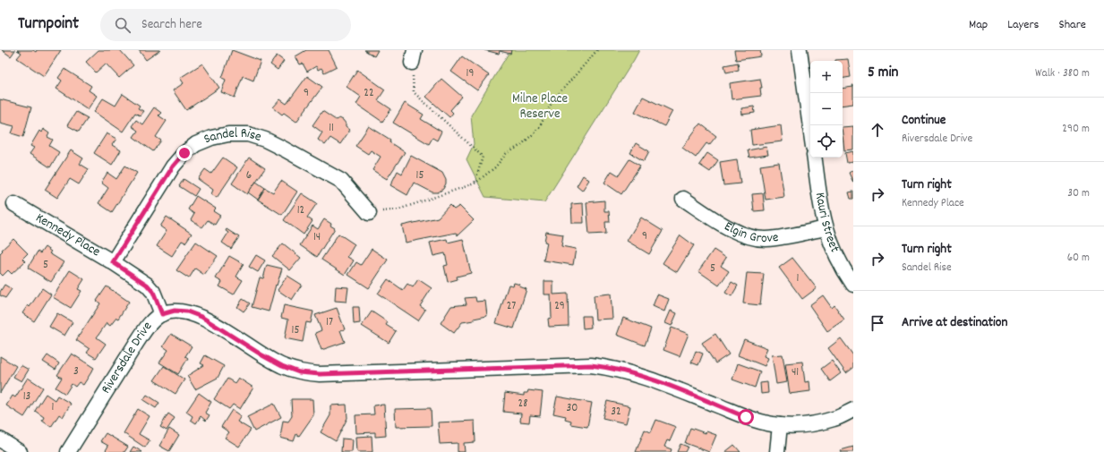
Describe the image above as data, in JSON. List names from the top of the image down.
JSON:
{
  "streets": {
    "street": [
      "Sandel Rise",
      "Kauri Street",
      "Elgin Grove",
      "Kennedy Place",
      "Riversdale Drive"
    ]
  },
  "crossings": [
    ["Sandel Rise", "Kennedy Place"],
    ["Kauri Street", "Elgin Grove"],
    ["Kennedy Place", "Riversdale Drive"]
  ],
  "parks": ["Milne Place Reserve"],
  "house_numbers": [
    "19",
    "9",
    "22",
    "11",
    "6",
    "15",
    "12",
    "9",
    "14",
    "5",
    "5",
    "1",
    "27",
    "29",
    "17",
    "15",
    "3",
    "41",
    "13",
    "28",
    "1",
    "30",
    "32"
  ],
  "page": {
    "header": "Turnpoint",
    "search": "Search here",
    "nav": ["Map", "Layers", "Share"],
    "heading": ["5 min", "Walk · 380 m"],
    "map_buttons": ["+", "−"],
    "list": [
      ["Continue", "Riversdale Drive", "290 m"],
      ["Turn right", "Kennedy Place", "30 m"],
      ["Turn right", "Sandel Rise", "60 m"],
      "Arrive at destination"
    ]
  }
}
